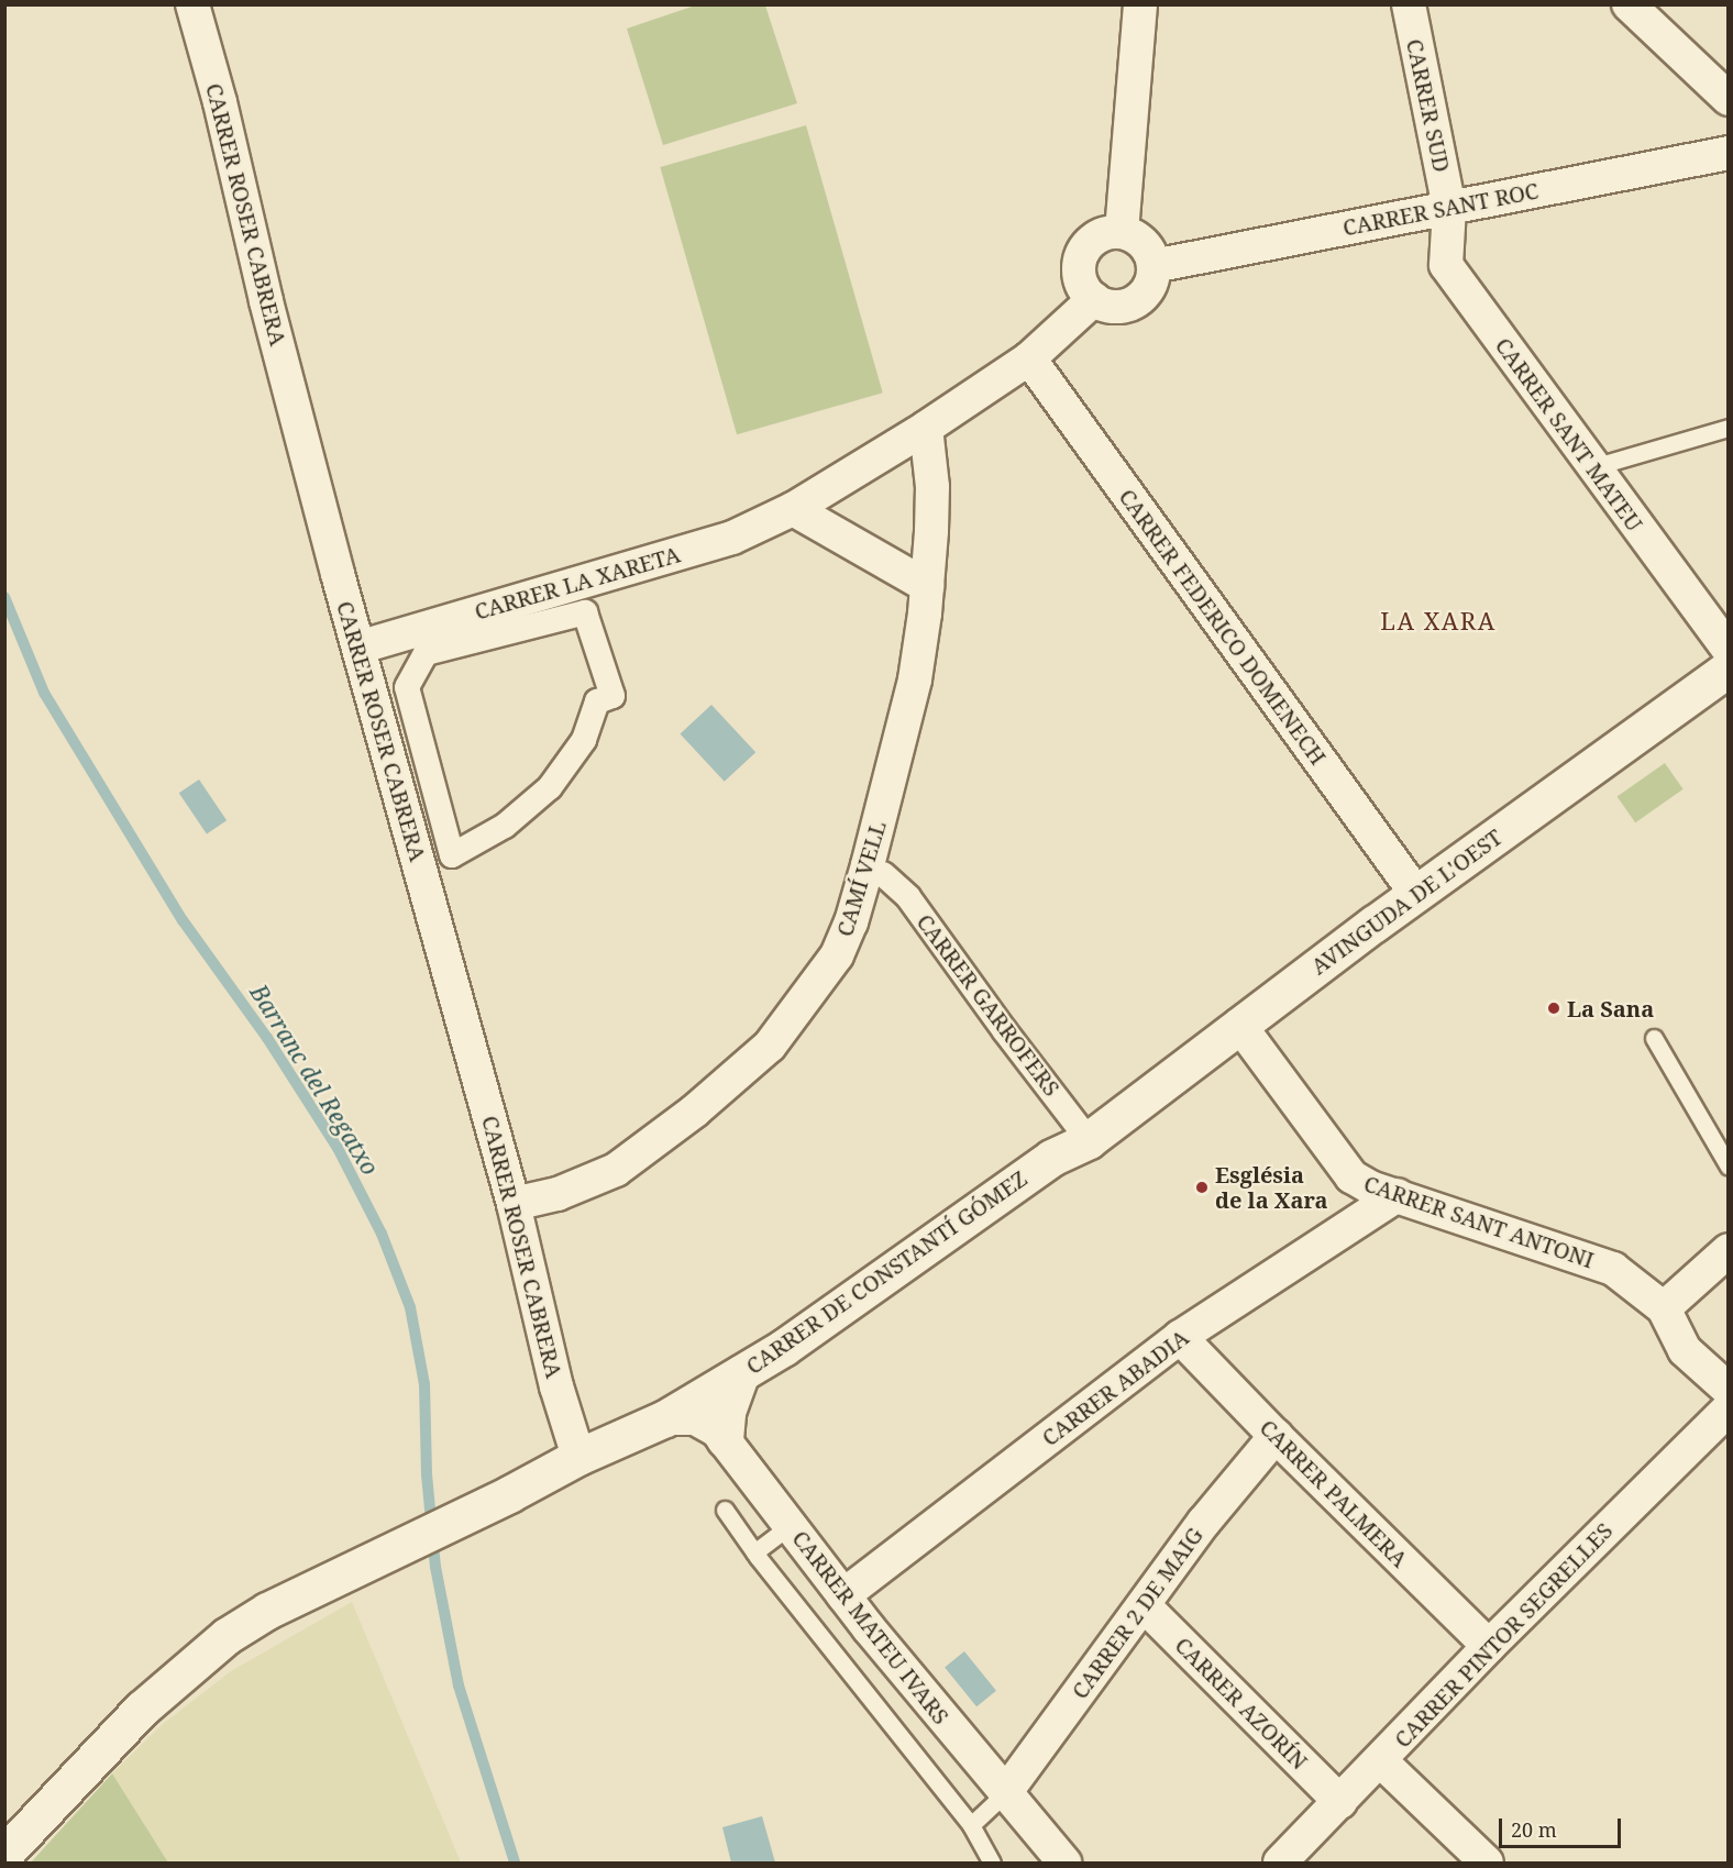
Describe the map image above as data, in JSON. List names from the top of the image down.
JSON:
{
  "streets": {
    "main road": ["AVINGUDA DE L'OEST", "CARRER DE CONSTANTÍ GÓMEZ"],
    "street": [
      "CARRER SUD",
      "CARRER SANT ROC",
      "CARRER ROSER CABRERA",
      "CARRER SANT MATEU",
      "CARRER LA XARETA",
      "CARRER FEDERICO DOMENECH",
      "CAMÍ VELL",
      "CARRER GARROFERS",
      "CARRER SANT ANTONI",
      "CARRER ABADIA",
      "CARRER PALMERA",
      "CARRER 2 DE MAIG",
      "CARRER MATEU IVARS",
      "CARRER PINTOR SEGRELLES",
      "CARRER AZORÍN"
    ]
  },
  "crossings": [
    ["CARRER SUD", "CARRER SANT ROC"],
    ["CARRER SUD", "CARRER SANT MATEU"],
    ["CARRER SANT ROC", "CARRER SANT MATEU"],
    ["CARRER SANT ROC", "CARRER LA XARETA"],
    ["CARRER ROSER CABRERA", "CARRER LA XARETA"],
    ["CARRER ROSER CABRERA", "CAMÍ VELL"],
    ["CARRER ROSER CABRERA", "CARRER DE CONSTANTÍ GÓMEZ"],
    ["CARRER LA XARETA", "CARRER FEDERICO DOMENECH"],
    ["CARRER LA XARETA", "CAMÍ VELL"],
    ["CARRER FEDERICO DOMENECH", "AVINGUDA DE L'OEST"],
    ["AVINGUDA DE L'OEST", "CARRER GARROFERS"],
    ["AVINGUDA DE L'OEST", "CARRER SANT ANTONI"],
    ["AVINGUDA DE L'OEST", "CARRER DE CONSTANTÍ GÓMEZ"],
    ["CARRER GARROFERS", "CARRER DE CONSTANTÍ GÓMEZ"],
    ["CARRER SANT ANTONI", "CARRER ABADIA"],
    ["CARRER DE CONSTANTÍ GÓMEZ", "CARRER MATEU IVARS"],
    ["CARRER ABADIA", "CARRER PALMERA"],
    ["CARRER ABADIA", "CARRER MATEU IVARS"],
    ["CARRER PALMERA", "CARRER 2 DE MAIG"],
    ["CARRER PALMERA", "CARRER PINTOR SEGRELLES"],
    ["CARRER 2 DE MAIG", "CARRER MATEU IVARS"],
    ["CARRER 2 DE MAIG", "CARRER AZORÍN"],
    ["CARRER PINTOR SEGRELLES", "CARRER AZORÍN"]
  ],
  "districts": ["LA XARA"],
  "water": ["Barranc del Regatxo"],
  "places": ["La Sana", "Església de la Xara"],
  "scale_bar": "20 m"
}
